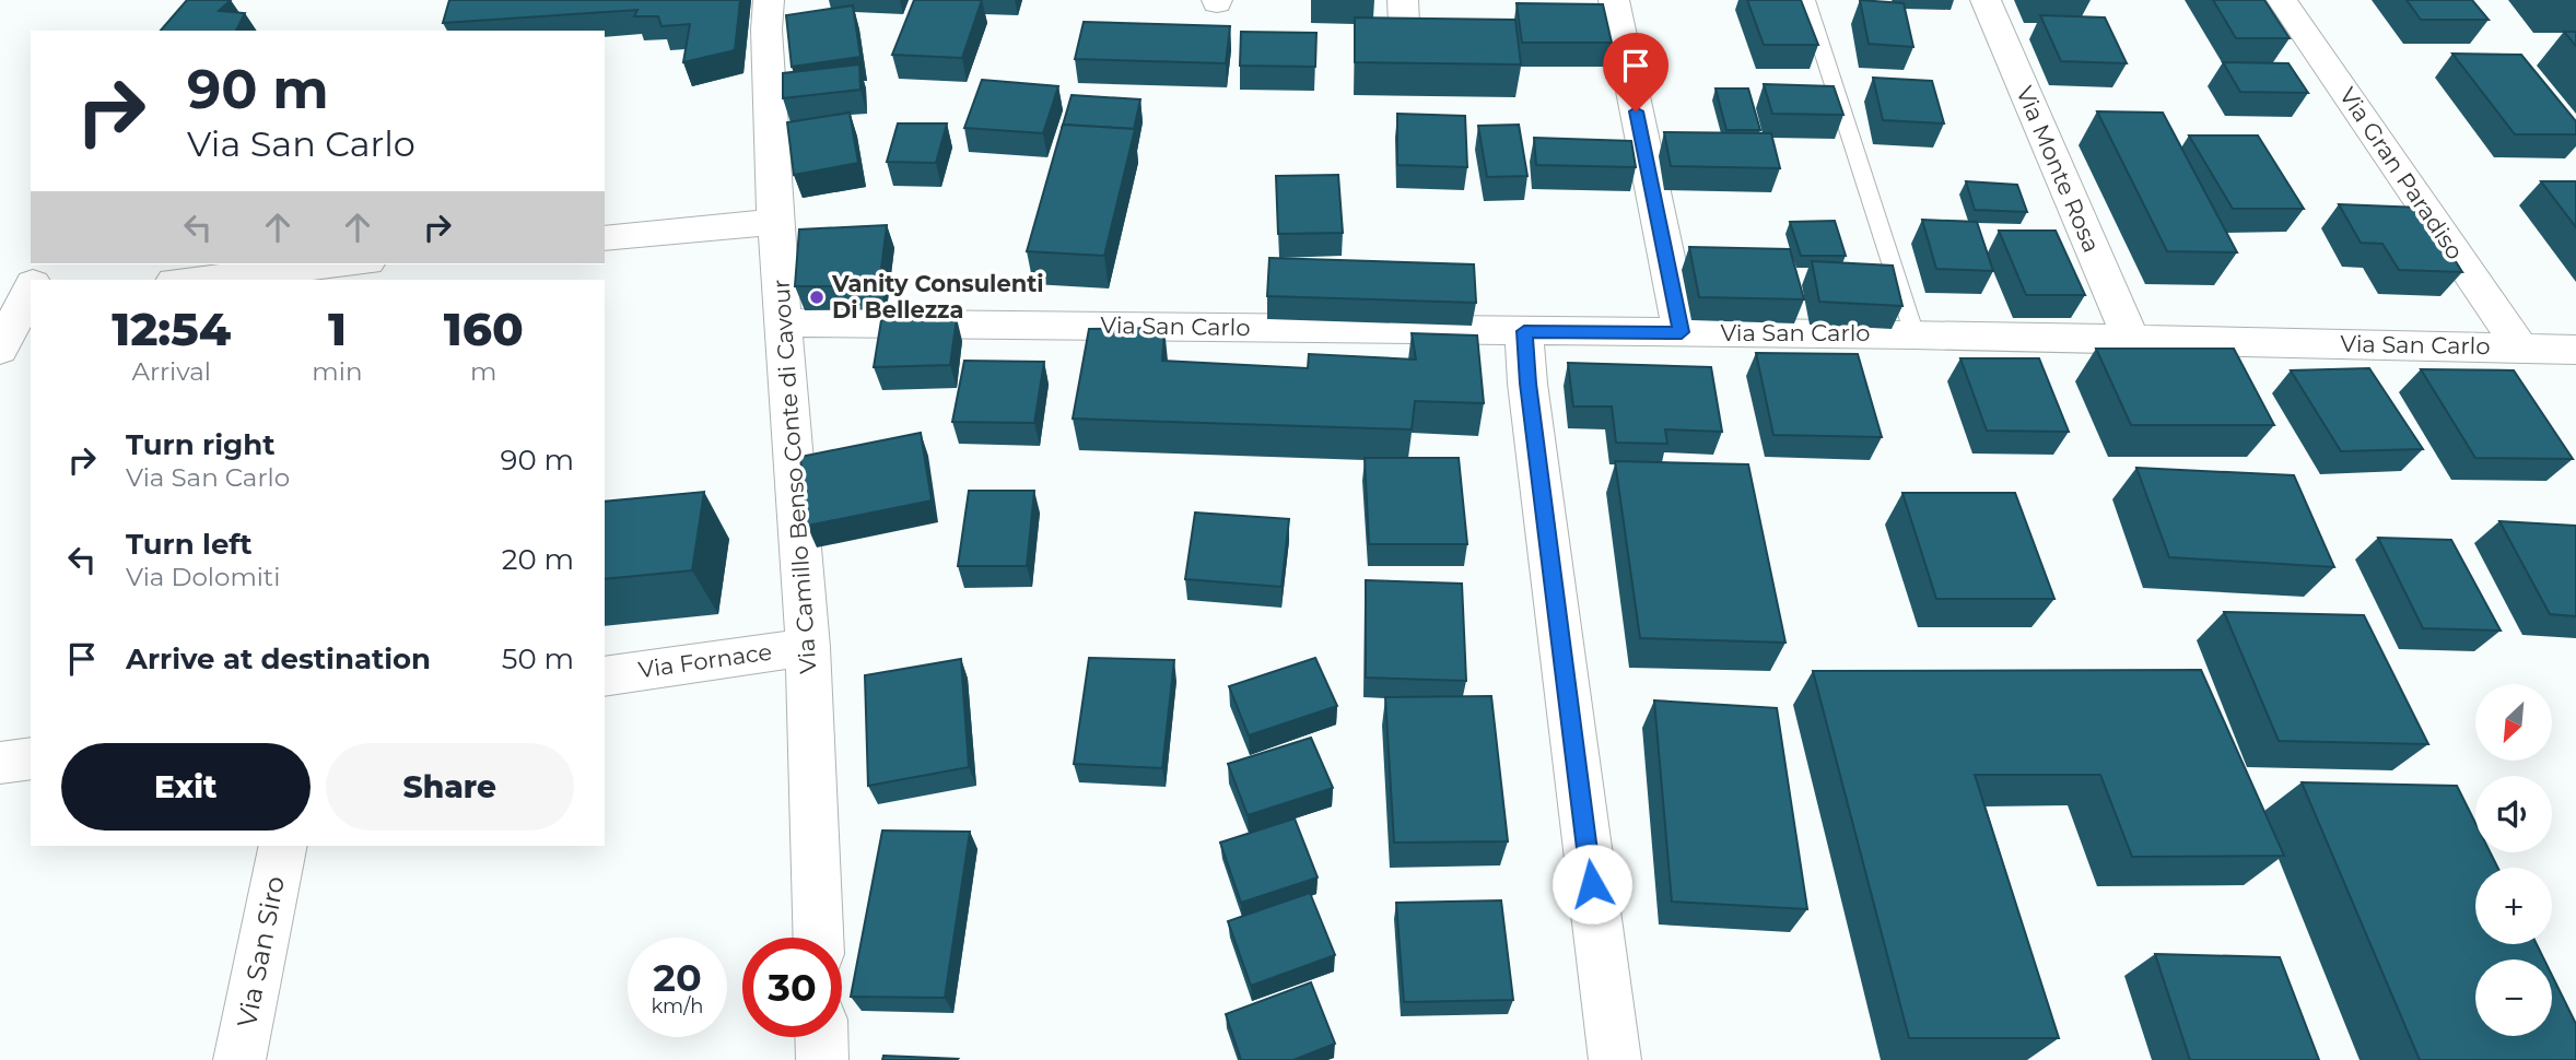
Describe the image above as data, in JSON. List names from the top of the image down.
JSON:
{
  "streets": {
    "street": [
      "Via Monte Rosa",
      "Via Gran Paradiso",
      "Via San Carlo",
      "Via Camillo Benso Conte di Cavour",
      "Via Fornace",
      "Via San Siro"
    ]
  },
  "crossings": [
    ["Via Monte Rosa", "Via San Carlo"],
    ["Via Gran Paradiso", "Via San Carlo"],
    ["Via San Carlo", "Via Camillo Benso Conte di Cavour"],
    ["Via Camillo Benso Conte di Cavour", "Via Fornace"]
  ],
  "places": ["Vanity Consulenti Di Bellezza"],
  "north": "bottom left",
  "page": {
    "turn": ["90 m", "Via San Carlo"],
    "eta": [
      "12:54",
      "Arrival",
      "1",
      "min",
      "160",
      "m"
    ],
    "list": [
      {
        "name": "Turn right",
        "note": "Via San Carlo",
        "value": "90 m"
      },
      {
        "name": "Turn left",
        "note": "Via Dolomiti",
        "value": "20 m"
      },
      {
        "name": "Arrive at destination",
        "value": "50 m"
      }
    ],
    "map_buttons": ["+", "−"],
    "buttons": ["Exit", "Share"],
    "speed": "20 km/h",
    "limit": "30"
  }
}
